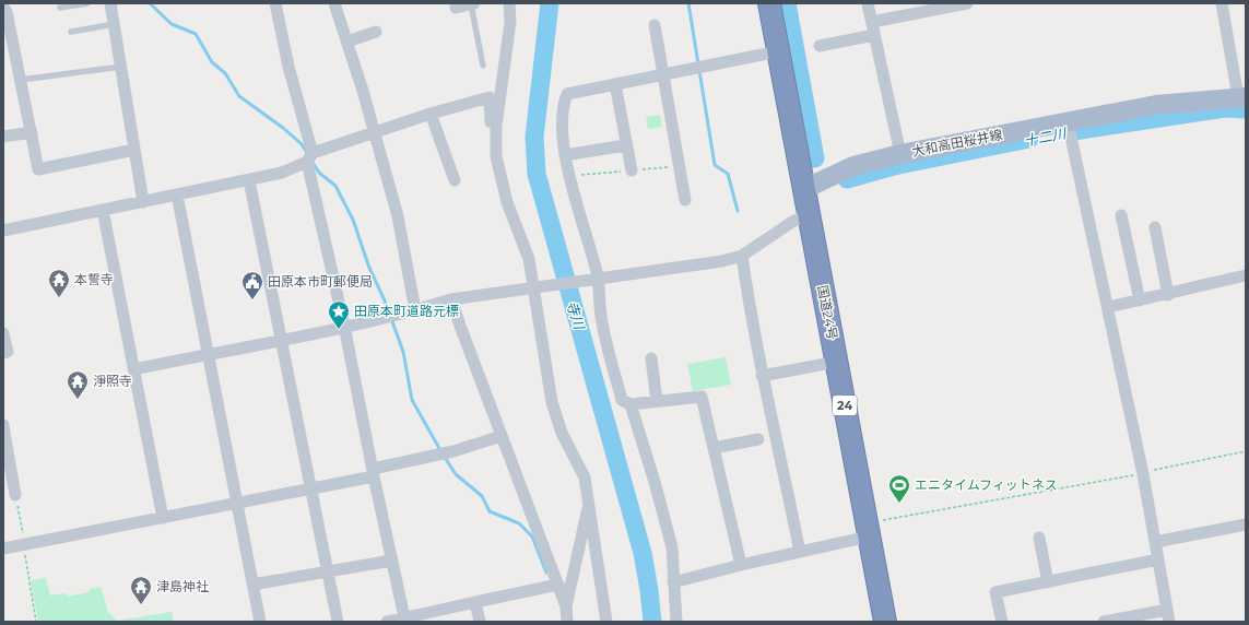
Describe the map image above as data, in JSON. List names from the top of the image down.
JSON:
{
  "streets": {
    "highway": ["国道24号", "24"],
    "main road": ["大和高田桜井線"]
  },
  "crossings": [
    ["大和高田桜井線", "国道24号"]
  ],
  "water": ["十二川", "寺川"],
  "places": {
    "temple": ["本誓寺", "淨照寺", "津島神社"],
    "public building": ["田原本市町郵便局"],
    "place": ["田原本町道路元標"],
    "sports": ["エニタイムフィットネス"]
  }
}
